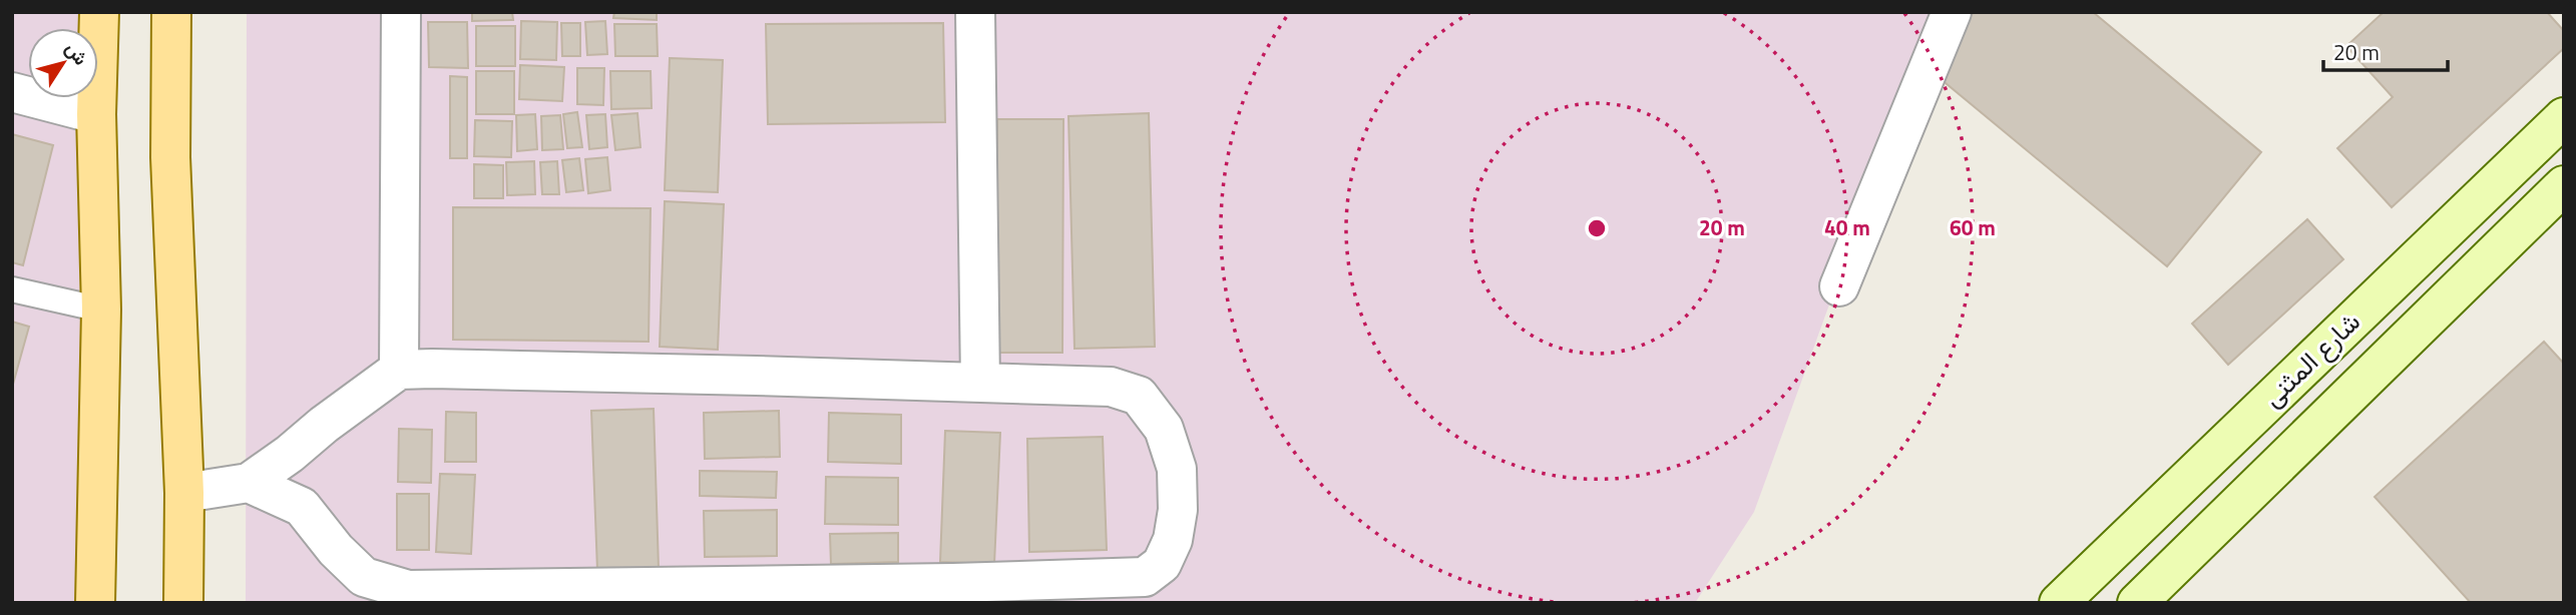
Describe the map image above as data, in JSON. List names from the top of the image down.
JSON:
{
  "streets": {
    "street": ["شارع المثنى"]
  },
  "scale_bar": "20 m",
  "north": "top right",
  "rings": ["20 m", "40 m", "60 m"]
}
